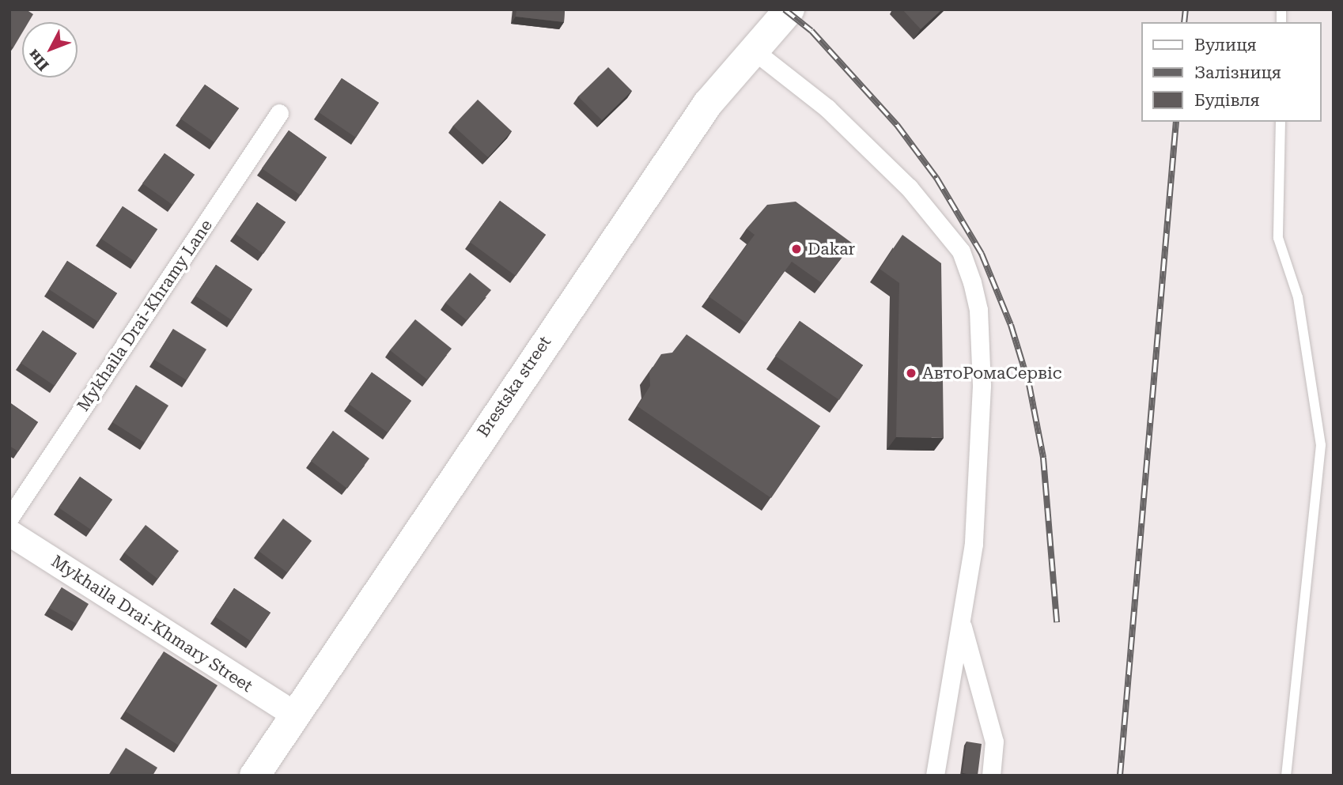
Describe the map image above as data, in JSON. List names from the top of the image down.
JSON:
{
  "streets": {
    "highway": ["Brestska street"],
    "main road": ["Mykhaila Drai-Khmary Street"],
    "street": ["Mykhaila Drai-Khramy Lane"]
  },
  "crossings": [
    ["Brestska street", "Mykhaila Drai-Khmary Street"]
  ],
  "places": ["Dakar", "АвтоРомаСервіс"],
  "legend": ["Вулиця", "Залізниця", "Будівля"],
  "north": "bottom left"
}
